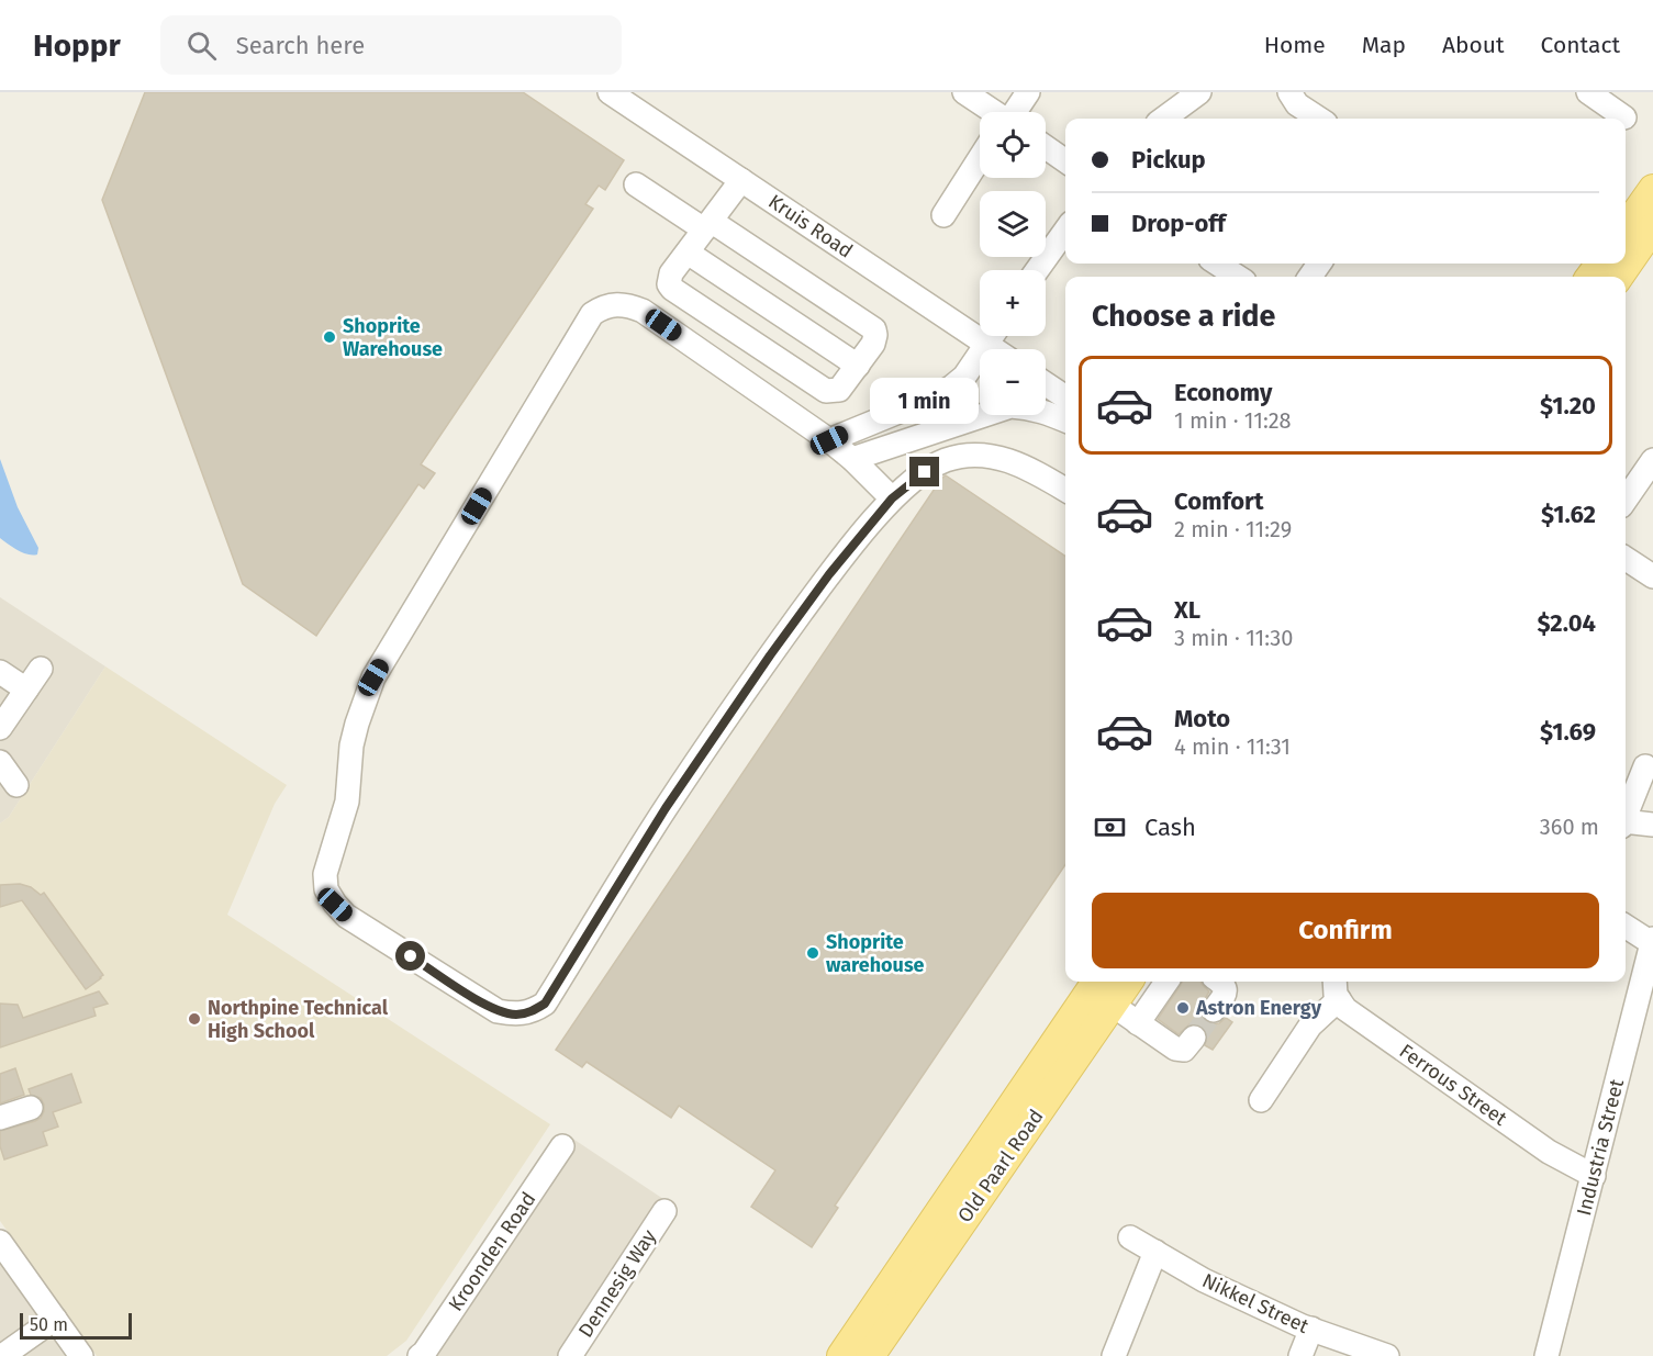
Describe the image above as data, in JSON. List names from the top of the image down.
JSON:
{
  "streets": {
    "main road": ["Old Paarl Road"],
    "street": [
      "Kruis Road",
      "Ferrous Street",
      "Industria Street",
      "Kroonden Road",
      "Dennesig Way",
      "Nikkel Street"
    ]
  },
  "crossings": [
    ["Ferrous Street", "Industria Street"]
  ],
  "places": [
    "Shoprite Warehouse",
    "Shoprite warehouse",
    "Astron Energy",
    "Northpine Technical High School"
  ],
  "scale_bar": "50 m",
  "page": {
    "header": "Hoppr",
    "search": "Search here",
    "nav": [
      "Home",
      "Map",
      "About",
      "Contact"
    ],
    "map_buttons": ["+", "−"],
    "banner": ["Pickup", "Drop-off"],
    "heading": "Choose a ride",
    "list": [
      {
        "name": "Economy",
        "note": "1 min · 11:28",
        "value": "$1.20"
      },
      {
        "name": "Comfort",
        "note": "2 min · 11:29",
        "value": "$1.62"
      },
      {
        "name": "XL",
        "note": "3 min · 11:30",
        "value": "$2.04"
      },
      {
        "name": "Moto",
        "note": "4 min · 11:31",
        "value": "$1.69"
      }
    ],
    "bubble": "1 min",
    "pay": ["Cash", "360 m"],
    "buttons": "Confirm",
    "scale": "50 m"
  }
}
